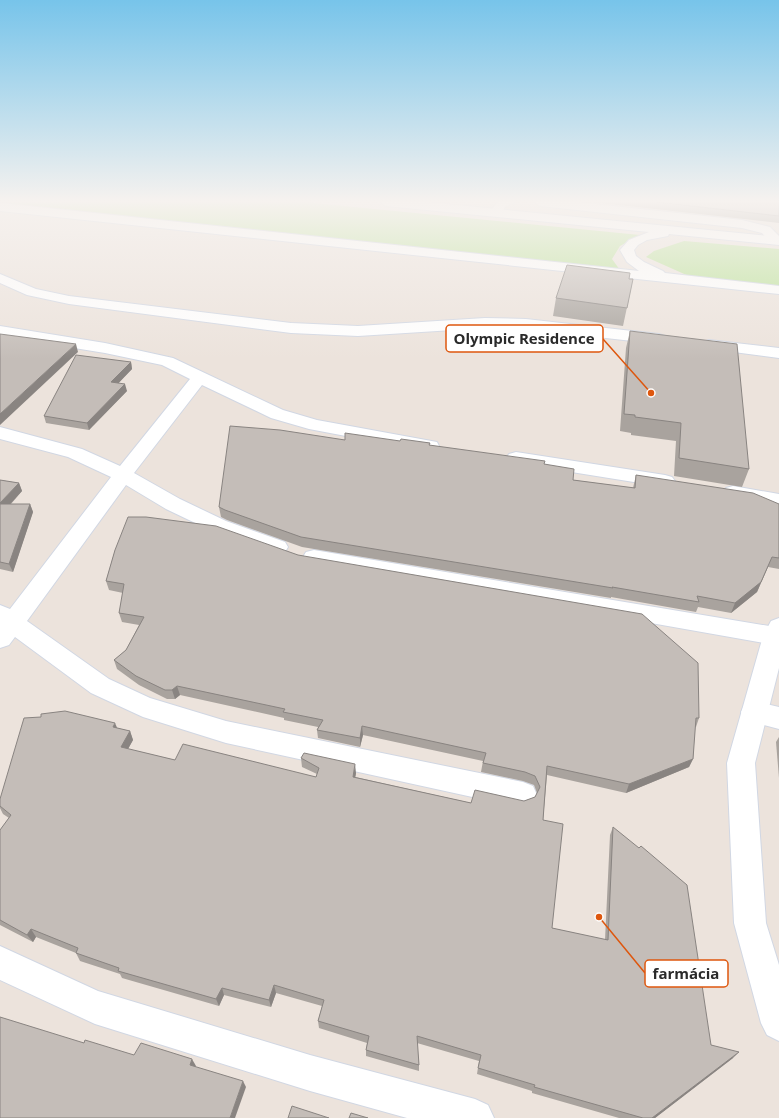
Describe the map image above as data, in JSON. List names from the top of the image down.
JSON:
{
  "places": ["Olympic Residence", "farmácia"]
}
